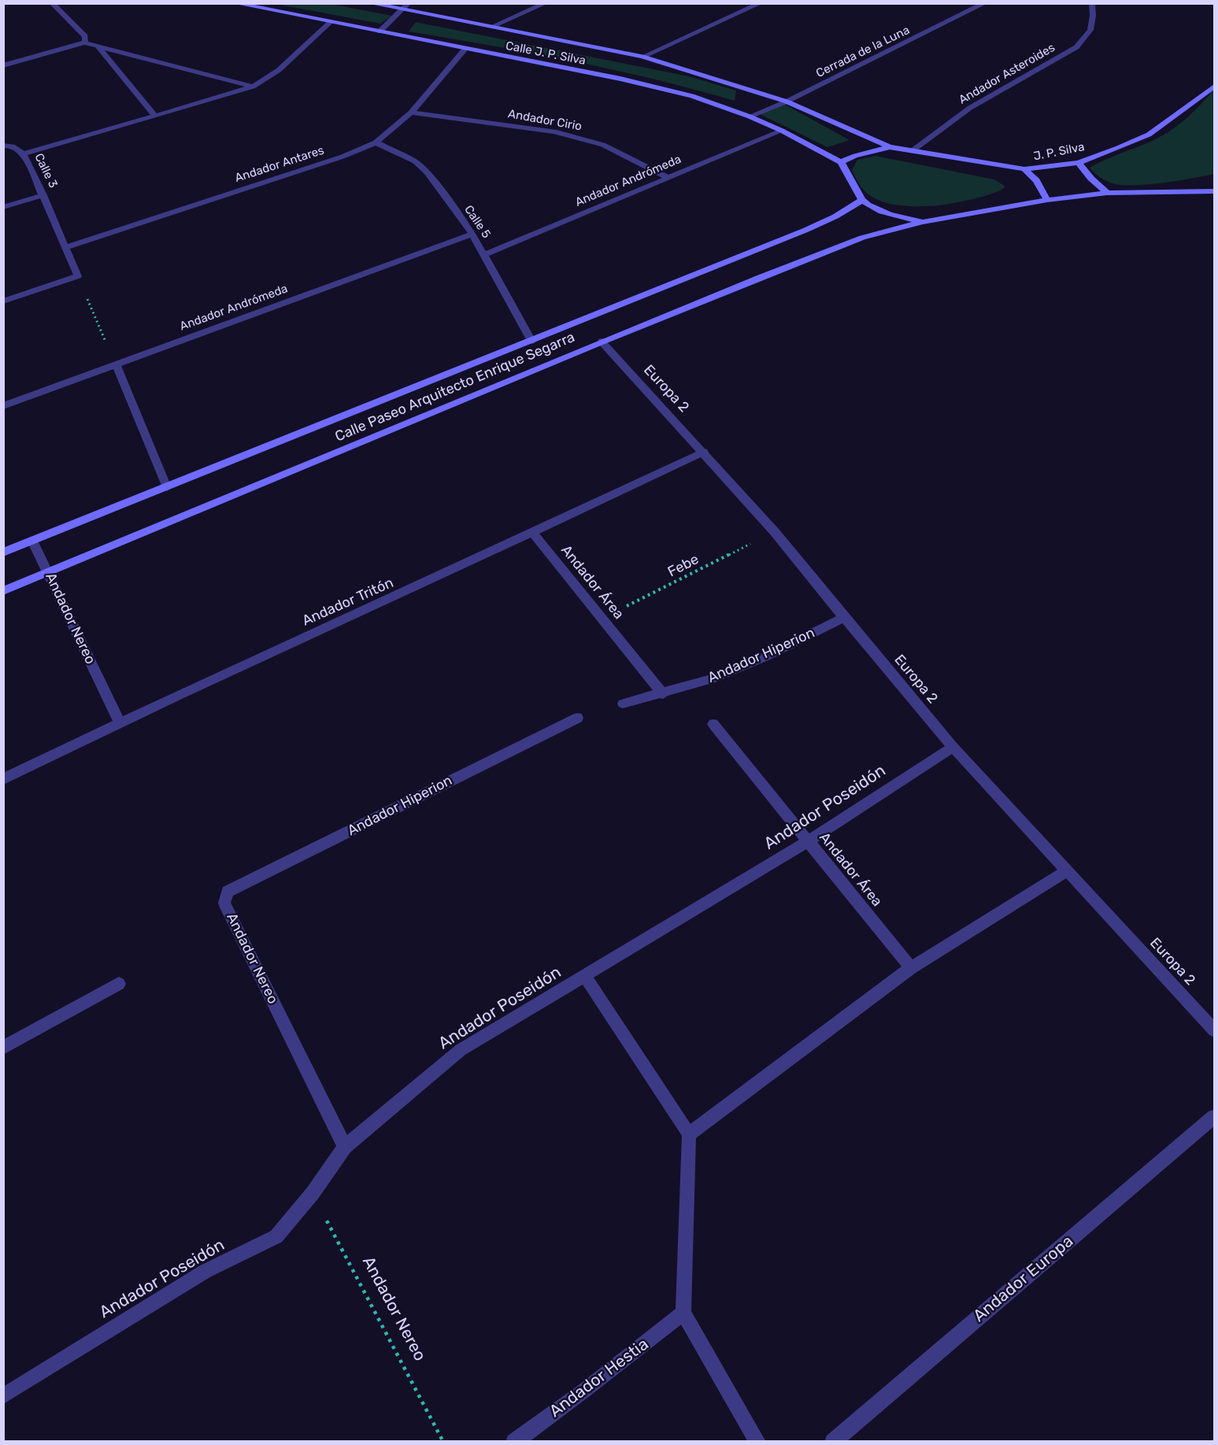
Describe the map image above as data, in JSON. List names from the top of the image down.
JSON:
{
  "streets": {
    "street": [
      "Cerrada de la Luna",
      "Calle J. P. Silva",
      "Andador Asteroides",
      "Andador Cirio",
      "J. P. Silva",
      "Andador Antares",
      "Calle 3",
      "Andador Andrómeda",
      "Calle 5",
      "Calle Paseo Arquitecto Enrique Segarra",
      "Europa 2",
      "Andador Área",
      "Andador Tritón",
      "Andador Nereo",
      "Andador Hiperion",
      "Andador Poseidón",
      "Andador Europa",
      "Andador Hestia"
    ],
    "path": ["Febe"]
  },
  "crossings": [
    ["Cerrada de la Luna", "Calle J. P. Silva"],
    ["Calle J. P. Silva", "J. P. Silva"],
    ["Calle J. P. Silva", "Andador Antares"],
    ["Calle J. P. Silva", "Calle 3"],
    ["Calle J. P. Silva", "Andador Andrómeda"],
    ["Andador Asteroides", "J. P. Silva"],
    ["Andador Cirio", "Andador Antares"],
    ["Andador Cirio", "Andador Andrómeda"],
    ["Andador Antares", "Calle 3"],
    ["Andador Antares", "Calle 5"],
    ["Andador Andrómeda", "Calle 5"],
    ["Calle 5", "Calle Paseo Arquitecto Enrique Segarra"],
    ["Calle Paseo Arquitecto Enrique Segarra", "Europa 2"],
    ["Calle Paseo Arquitecto Enrique Segarra", "Andador Nereo"],
    ["Europa 2", "Febe"],
    ["Europa 2", "Andador Tritón"],
    ["Europa 2", "Andador Hiperion"],
    ["Europa 2", "Andador Poseidón"],
    ["Febe", "Andador Área"],
    ["Andador Área", "Andador Tritón"],
    ["Andador Área", "Andador Hiperion"],
    ["Andador Área", "Andador Poseidón"],
    ["Andador Tritón", "Andador Nereo"],
    ["Andador Nereo", "Andador Hiperion"],
    ["Andador Nereo", "Andador Poseidón"]
  ]
}
